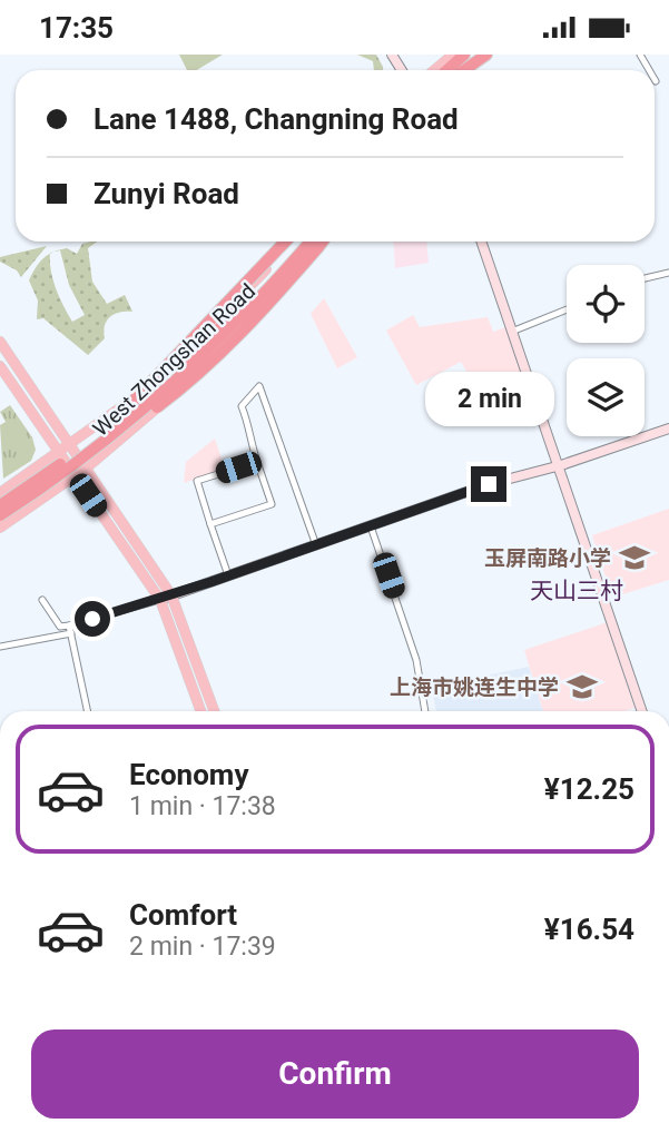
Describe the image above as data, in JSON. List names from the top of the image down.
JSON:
{
  "streets": {
    "main road": ["West Zhongshan Road"]
  },
  "districts": ["天山三村"],
  "places": {
    "school or university": ["玉屏南路小学", "上海市姚连生中学"]
  },
  "page": {
    "status": "17:35",
    "banner": ["Lane 1488, Changning Road", "Zunyi Road"],
    "bubble": "2 min",
    "list": [
      {
        "name": "Economy",
        "note": "1 min · 17:38",
        "value": "¥12.25"
      },
      {
        "name": "Comfort",
        "note": "2 min · 17:39",
        "value": "¥16.54"
      }
    ],
    "buttons": "Confirm"
  }
}
